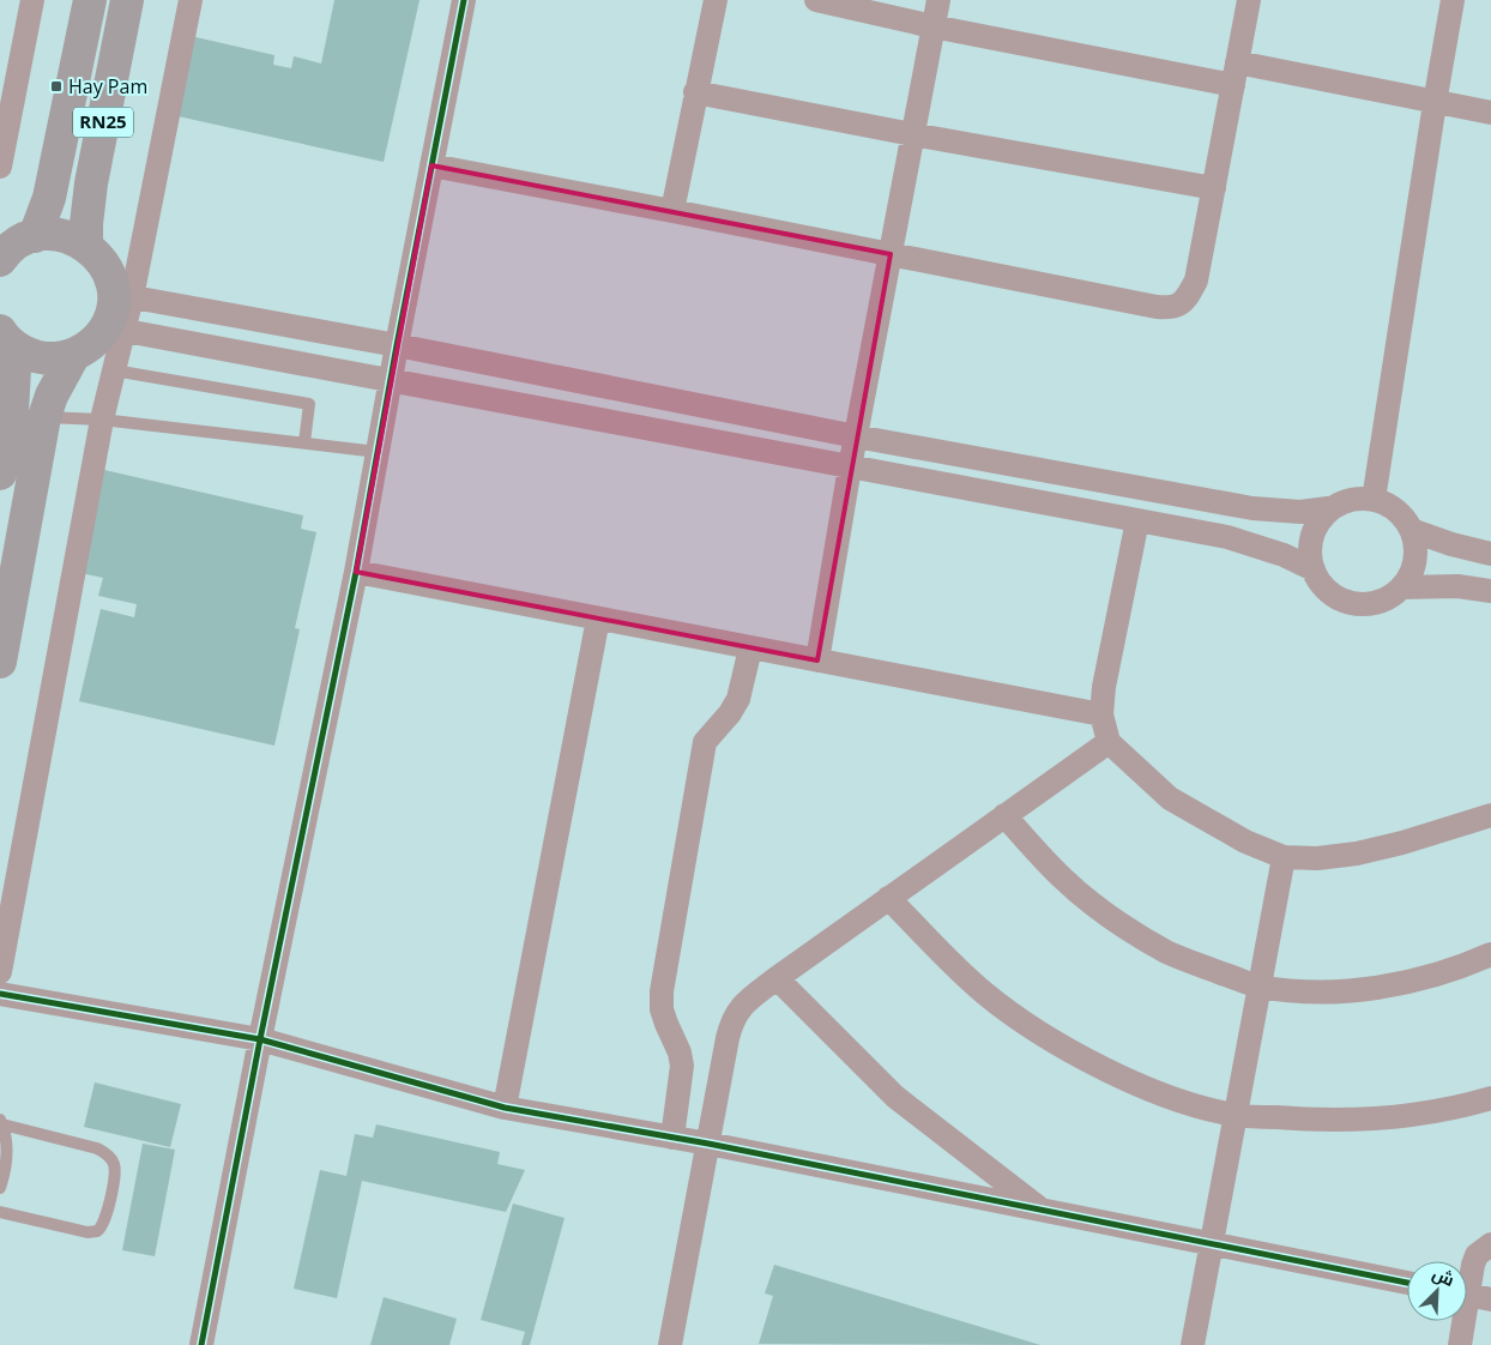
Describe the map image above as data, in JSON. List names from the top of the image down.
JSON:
{
  "streets": {
    "main road": ["RN25"]
  },
  "places": {
    "transit": ["Hay Pam"]
  },
  "north": "top right"
}
